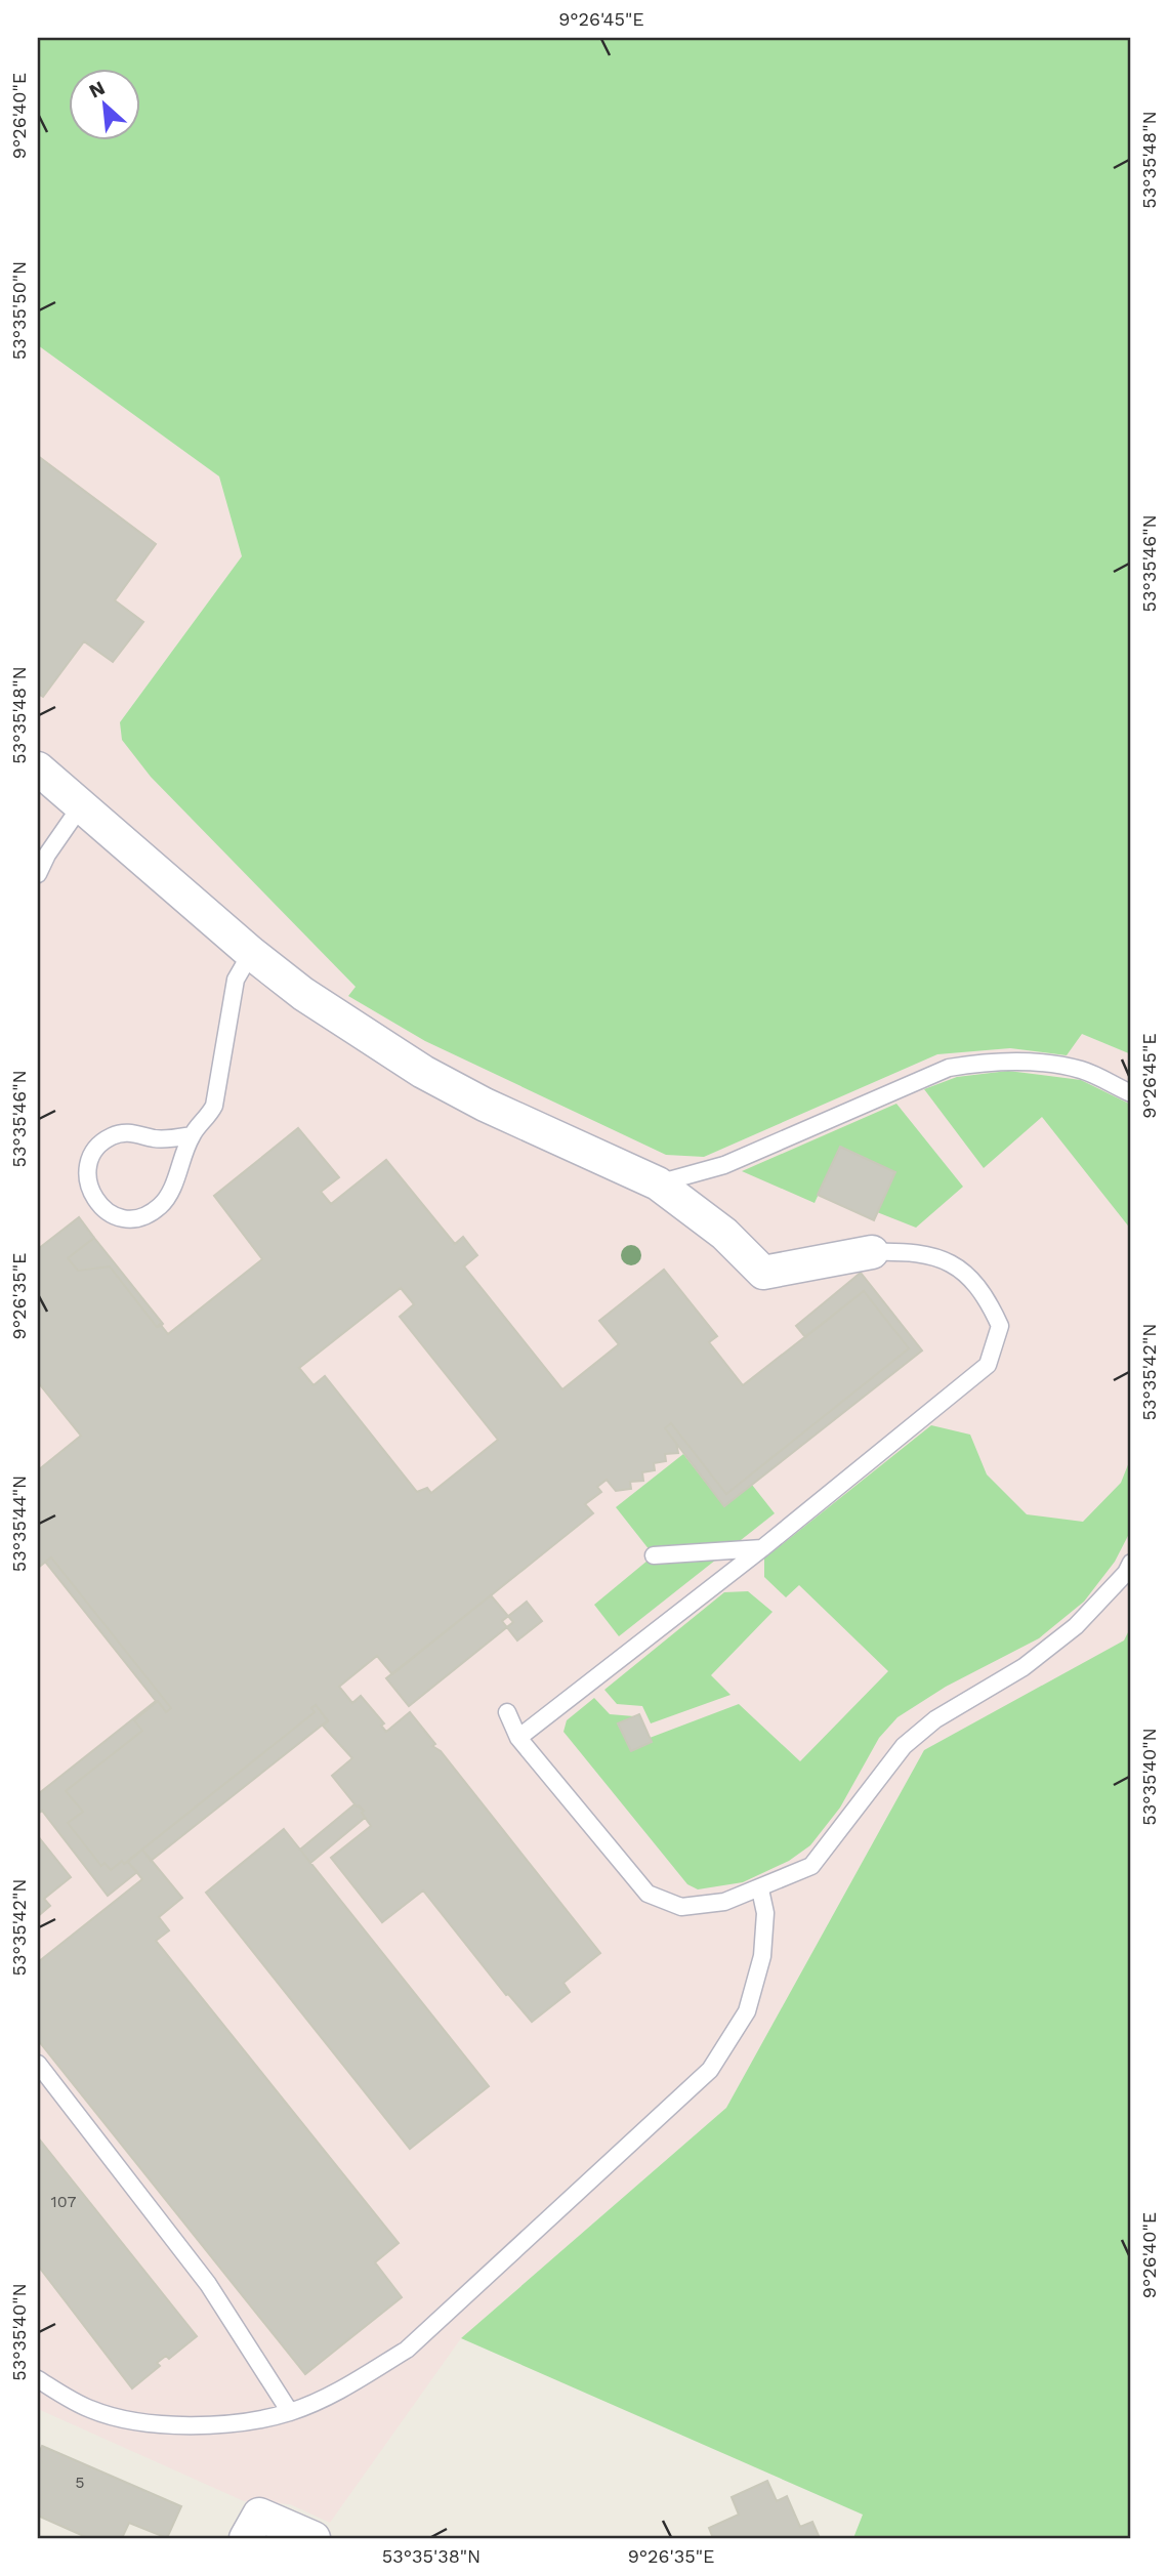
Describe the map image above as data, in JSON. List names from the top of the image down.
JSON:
{
  "house_numbers": ["107", "5"],
  "north": "top left",
  "coordinates": [
    "9°26'45\"E",
    "9°26'40\"E",
    "53°35'48\"N",
    "53°35'50\"N",
    "53°35'46\"N",
    "9°26'35\"E",
    "53°35'42\"N",
    "53°35'44\"N",
    "53°35'40\"N",
    "53°35'38\"N"
  ]
}
